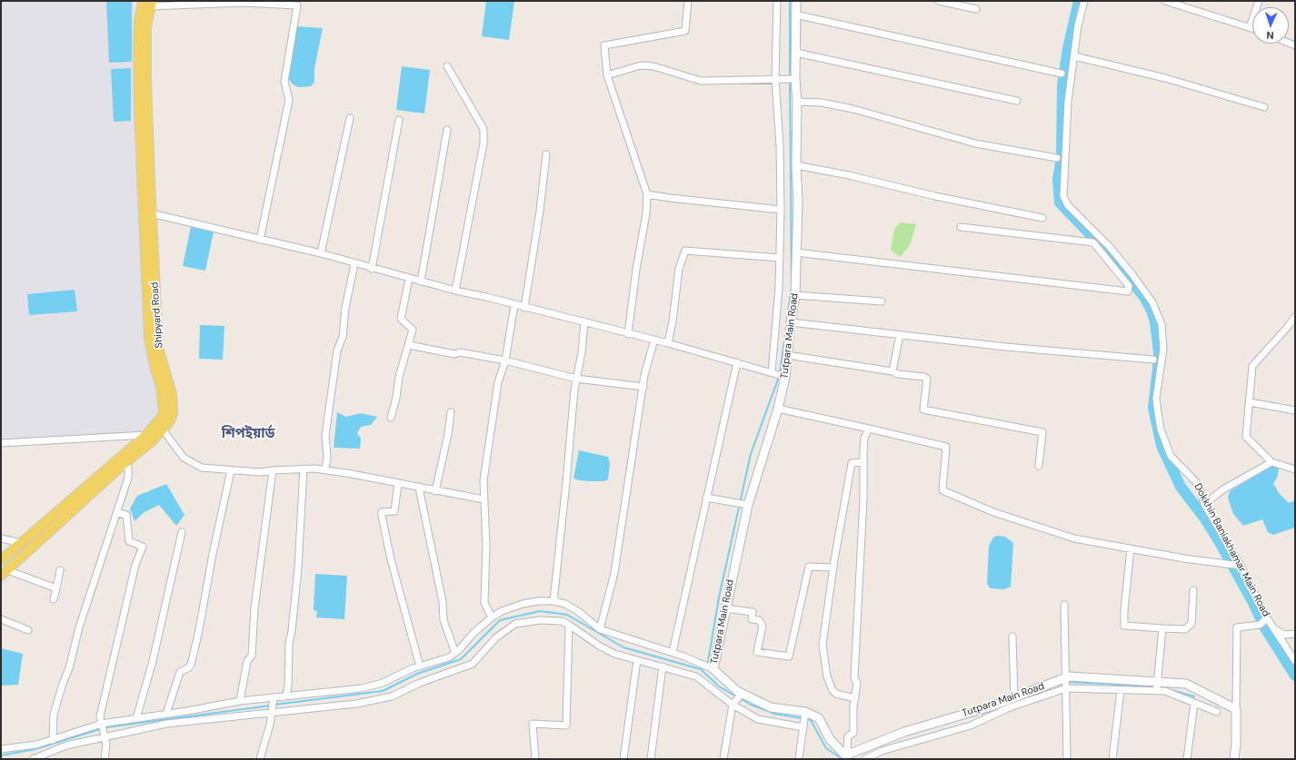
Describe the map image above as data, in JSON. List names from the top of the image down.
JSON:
{
  "streets": {
    "main road": ["Shipyard Road"],
    "street": ["Tutpara Main Road", "Dokkhin Baniakhamar Main Road"]
  },
  "districts": ["শিপইয়ার্ড"],
  "north": "bottom"
}
